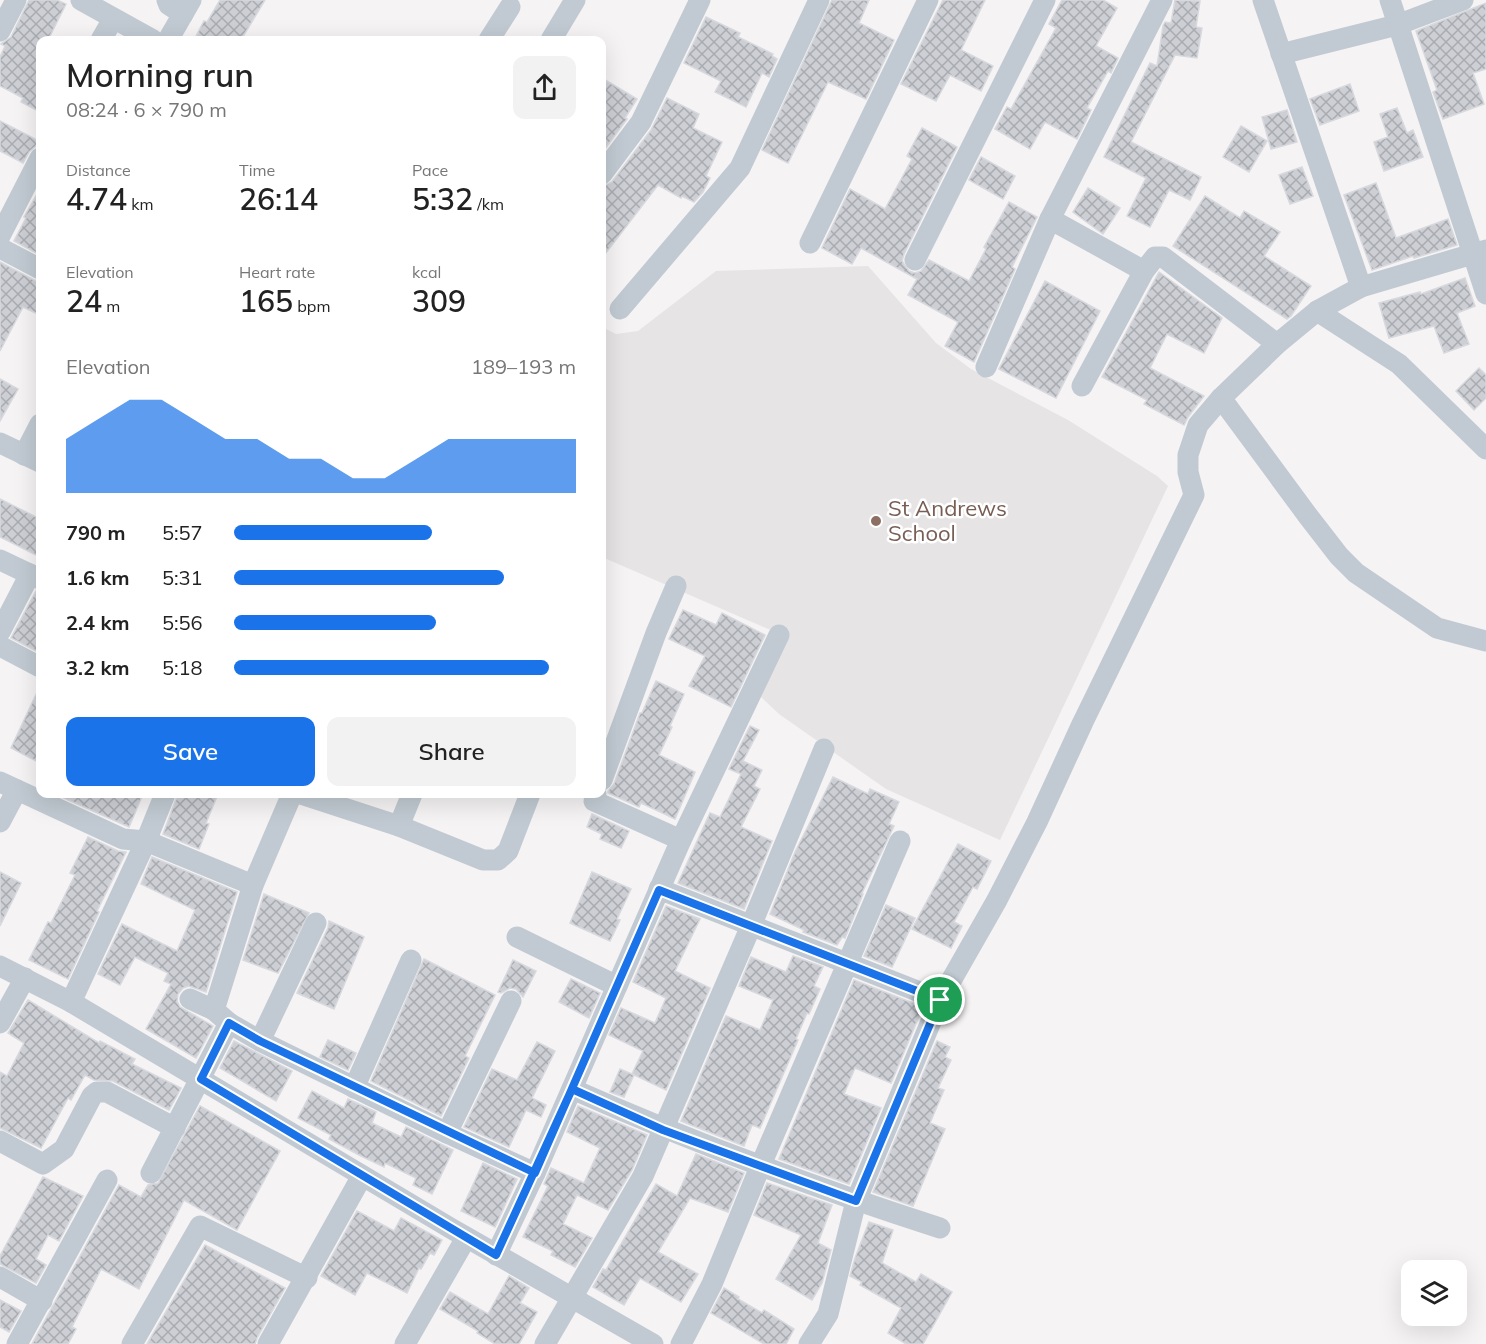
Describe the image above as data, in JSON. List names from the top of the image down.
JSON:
{
  "places": ["St Andrews School"],
  "page": {
    "heading": ["Morning run", "08:24 · 6 × 790 m"],
    "stats": [
      ["Distance", "4.74 km"],
      ["Time", "26:14"],
      ["Pace", "5:32 /km"],
      ["Elevation", "24 m"],
      ["Heart rate", "165 bpm"],
      ["kcal", "309"]
    ],
    "chart": ["Elevation", "189–193 m"],
    "list": [
      {
        "name": "790 m",
        "note": "5:57"
      },
      {
        "name": "1.6 km",
        "note": "5:31"
      },
      {
        "name": "2.4 km",
        "note": "5:56"
      },
      {
        "name": "3.2 km",
        "note": "5:18"
      }
    ],
    "buttons": ["Save", "Share"]
  }
}
